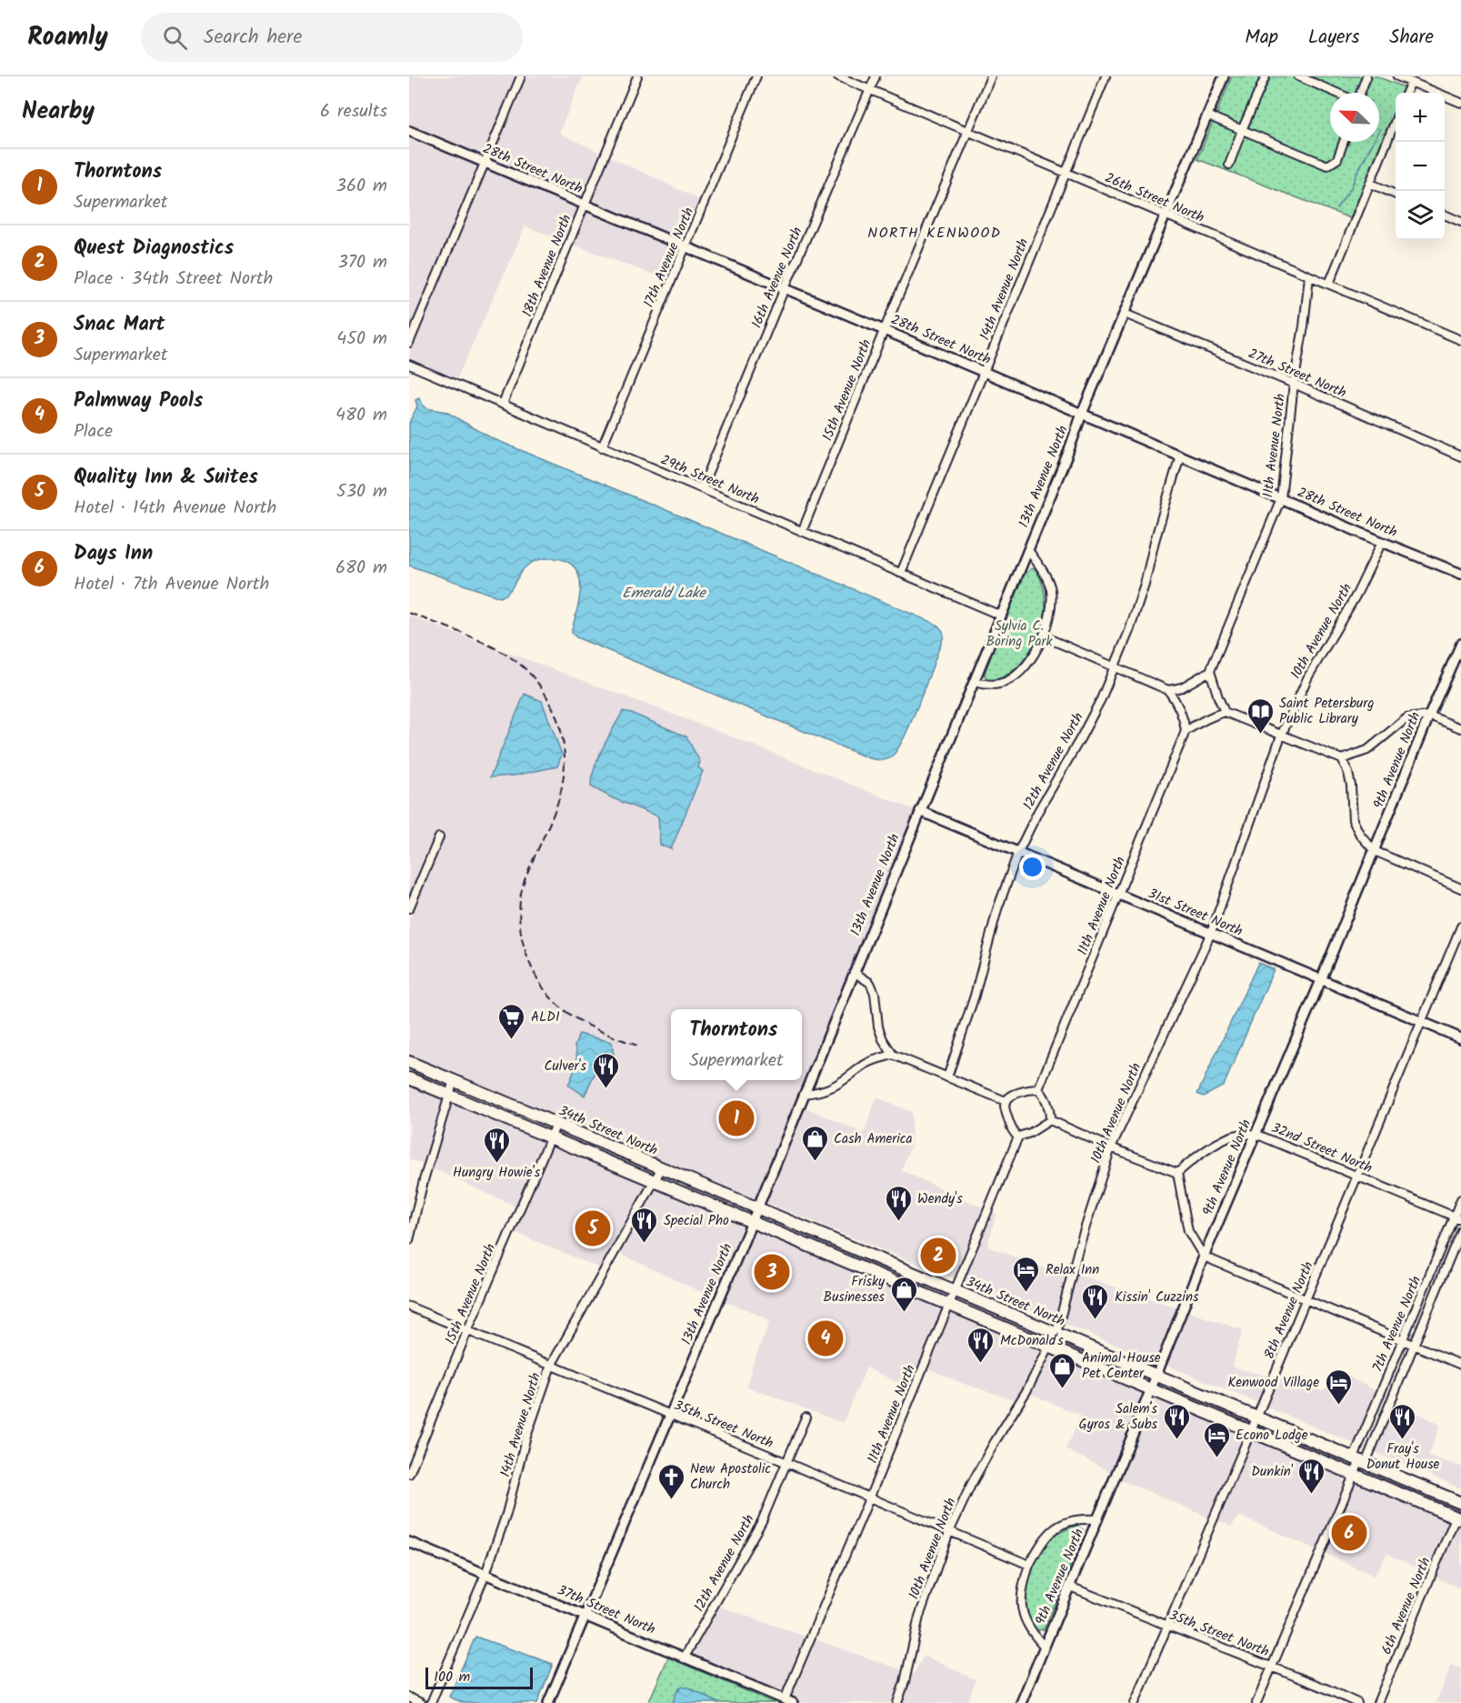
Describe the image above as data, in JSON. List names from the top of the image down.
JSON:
{
  "streets": {
    "highway": ["34th Street North"],
    "street": [
      "28th Street North",
      "26th Street North",
      "17th Avenue North",
      "18th Avenue North",
      "16th Avenue North",
      "14th Avenue North",
      "27th Street North",
      "15th Avenue North",
      "11th Avenue North",
      "13th Avenue North",
      "29th Street North",
      "10th Avenue North",
      "9th Avenue North",
      "12th Avenue North",
      "31st Street North",
      "32nd Street North",
      "8th Avenue North",
      "7th Avenue North",
      "35th Street North",
      "6th Avenue North",
      "37th Street North"
    ]
  },
  "crossings": [
    ["28th Street North", "17th Avenue North"],
    ["28th Street North", "18th Avenue North"],
    ["28th Street North", "16th Avenue North"],
    ["28th Street North", "14th Avenue North"],
    ["28th Street North", "15th Avenue North"],
    ["28th Street North", "11th Avenue North"],
    ["28th Street North", "13th Avenue North"],
    ["28th Street North", "10th Avenue North"],
    ["28th Street North", "12th Avenue North"],
    ["26th Street North", "16th Avenue North"],
    ["26th Street North", "14th Avenue North"],
    ["26th Street North", "15th Avenue North"],
    ["26th Street North", "11th Avenue North"],
    ["26th Street North", "13th Avenue North"],
    ["17th Avenue North", "29th Street North"],
    ["18th Avenue North", "29th Street North"],
    ["16th Avenue North", "29th Street North"],
    ["14th Avenue North", "29th Street North"],
    ["14th Avenue North", "34th Street North"],
    ["14th Avenue North", "35th Street North"],
    ["14th Avenue North", "37th Street North"],
    ["27th Street North", "11th Avenue North"],
    ["27th Street North", "13th Avenue North"],
    ["15th Avenue North", "29th Street North"],
    ["15th Avenue North", "34th Street North"],
    ["15th Avenue North", "35th Street North"],
    ["11th Avenue North", "31st Street North"],
    ["11th Avenue North", "34th Street North"],
    ["11th Avenue North", "35th Street North"],
    ["11th Avenue North", "37th Street North"],
    ["13th Avenue North", "29th Street North"],
    ["13th Avenue North", "31st Street North"],
    ["13th Avenue North", "34th Street North"],
    ["13th Avenue North", "35th Street North"],
    ["13th Avenue North", "37th Street North"],
    ["10th Avenue North", "31st Street North"],
    ["10th Avenue North", "34th Street North"],
    ["10th Avenue North", "35th Street North"],
    ["9th Avenue North", "31st Street North"],
    ["9th Avenue North", "34th Street North"],
    ["9th Avenue North", "32nd Street North"],
    ["9th Avenue North", "35th Street North"],
    ["12th Avenue North", "31st Street North"],
    ["12th Avenue North", "35th Street North"],
    ["12th Avenue North", "37th Street North"],
    ["31st Street North", "8th Avenue North"],
    ["34th Street North", "8th Avenue North"],
    ["34th Street North", "7th Avenue North"],
    ["32nd Street North", "8th Avenue North"],
    ["32nd Street North", "7th Avenue North"],
    ["8th Avenue North", "35th Street North"],
    ["7th Avenue North", "35th Street North"]
  ],
  "districts": ["NORTH KENWOOD"],
  "water": ["Emerald Lake"],
  "parks": ["Sylvia C. Boring Park"],
  "places": {
    "library": ["Saint Petersburg Public Library"],
    "supermarket": ["ALDI"],
    "restaurant": [
      "Culver's",
      "Hungry Howie's",
      "Wendy's",
      "Special Pho",
      "Kissin' Cuzzins",
      "McDonald's",
      "Salem's Gyros & Subs",
      "Fray's Donut House",
      "Dunkin'"
    ],
    "shop": ["Cash America", "Frisky Businesses", "Animal House Pet Center"],
    "hotel": ["Relax Inn", "Kenwood Village", "Econo Lodge"],
    "church": ["New Apostolic Church"]
  },
  "scale_bar": "100 m",
  "north": "top left",
  "page": {
    "header": "Roamly",
    "search": "Search here",
    "nav": ["Map", "Layers", "Share"],
    "heading": ["Nearby", "6 results"],
    "map_buttons": ["+", "−"],
    "list": [
      {
        "mark": "1",
        "name": "Thorntons",
        "note": "Supermarket",
        "value": "360 m"
      },
      {
        "mark": "2",
        "name": "Quest Diagnostics",
        "note": "Place · 34th Street North",
        "value": "370 m"
      },
      {
        "mark": "3",
        "name": "Snac Mart",
        "note": "Supermarket",
        "value": "450 m"
      },
      {
        "mark": "4",
        "name": "Palmway Pools",
        "note": "Place",
        "value": "480 m"
      },
      {
        "mark": "5",
        "name": "Quality Inn & Suites",
        "note": "Hotel · 14th Avenue North",
        "value": "530 m"
      },
      {
        "mark": "6",
        "name": "Days Inn",
        "note": "Hotel · 7th Avenue North",
        "value": "680 m"
      }
    ],
    "popup": ["Thorntons", "Supermarket"],
    "pins": [
      "1",
      "5",
      "2",
      "3",
      "4",
      "6"
    ],
    "scale": "100 m"
  }
}
